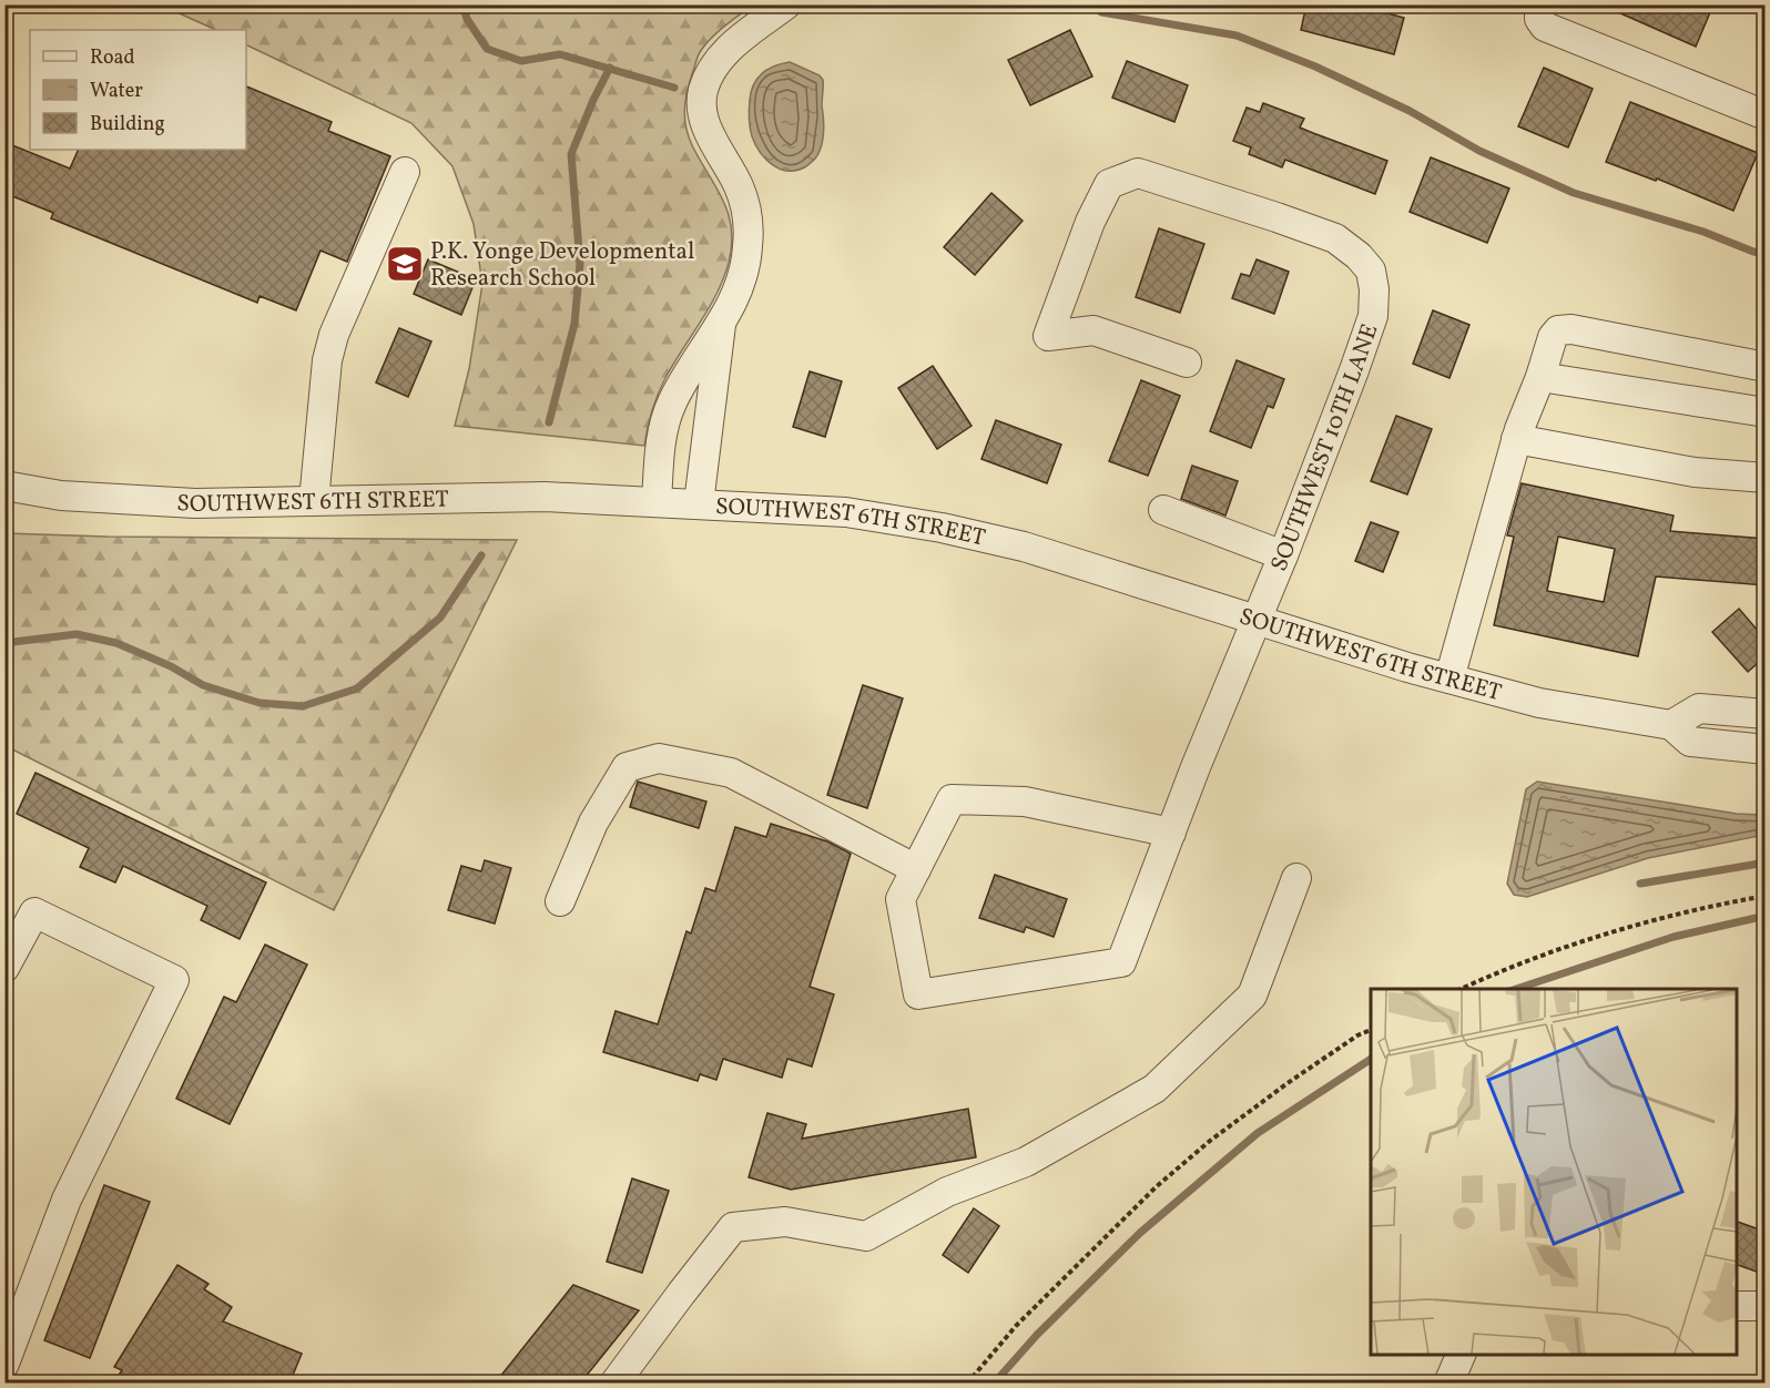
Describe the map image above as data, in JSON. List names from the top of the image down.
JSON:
{
  "streets": {
    "street": ["SOUTHWEST 10TH LANE", "SOUTHWEST 6TH STREET"]
  },
  "crossings": [
    ["SOUTHWEST 10TH LANE", "SOUTHWEST 6TH STREET"]
  ],
  "places": {
    "school or university": ["P.K. Yonge Developmental Research School"]
  },
  "legend": ["Road", "Water", "Building"]
}
